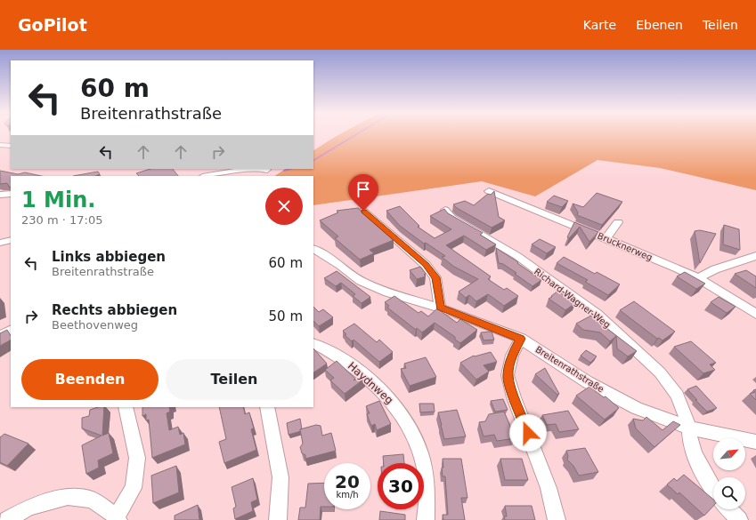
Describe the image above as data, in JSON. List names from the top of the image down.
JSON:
{
  "streets": {
    "street": [
      "Brucknerweg",
      "Richard-Wagner-Weg",
      "Breitenrathstraße",
      "Haydnweg"
    ]
  },
  "crossings": [
    ["Richard-Wagner-Weg", "Breitenrathstraße"]
  ],
  "north": "top right",
  "page": {
    "header": "GoPilot",
    "nav": ["Karte", "Ebenen", "Teilen"],
    "turn": ["60 m", "Breitenrathstraße"],
    "heading": ["1 Min.", "230 m · 17:05"],
    "list": [
      {
        "name": "Links abbiegen",
        "note": "Breitenrathstraße",
        "value": "60 m"
      },
      {
        "name": "Rechts abbiegen",
        "note": "Beethovenweg",
        "value": "50 m"
      }
    ],
    "buttons": ["Beenden", "Teilen"],
    "speed": "20 km/h",
    "limit": "30"
  }
}
